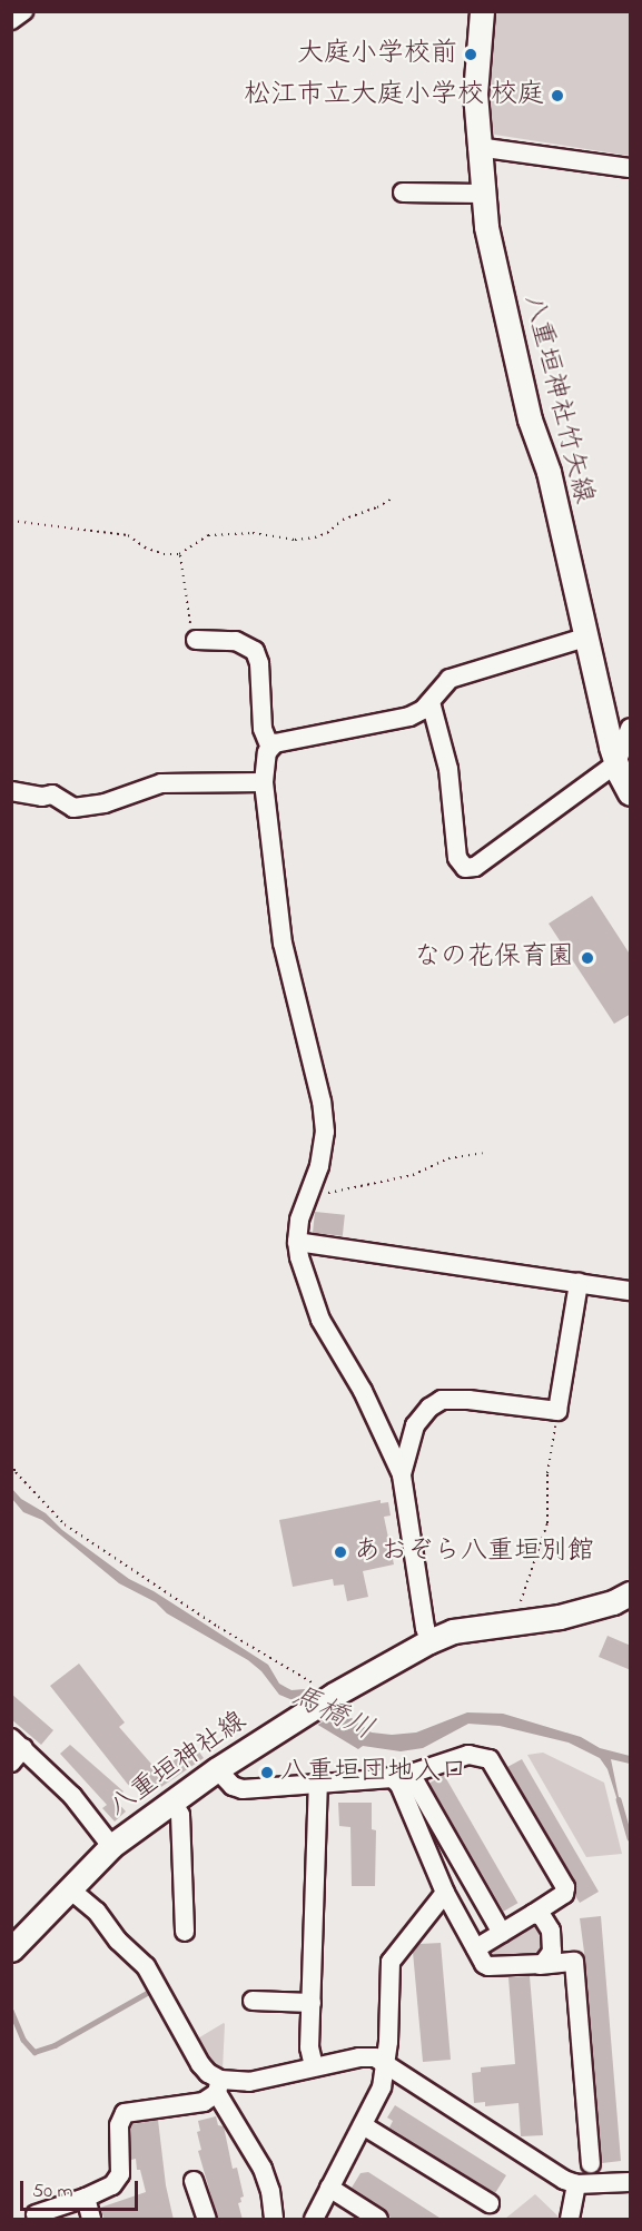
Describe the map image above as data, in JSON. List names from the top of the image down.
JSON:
{
  "streets": {
    "main road": ["八重垣神社竹矢線", "八重垣神社線"]
  },
  "water": ["馬橋川"],
  "places": [
    "大庭小学校前",
    "松江市立大庭小学校 校庭",
    "なの花保育園",
    "あおぞら八重垣別館",
    "八重垣団地入口"
  ],
  "scale_bar": "50 m"
}
